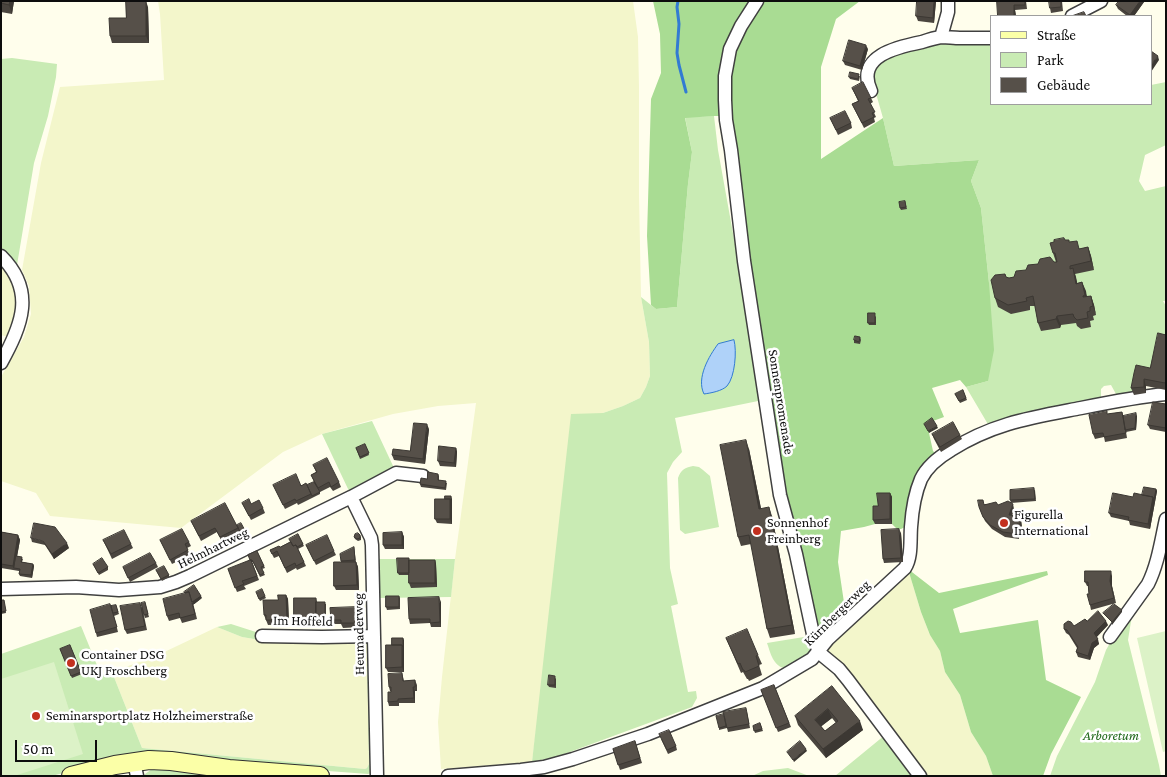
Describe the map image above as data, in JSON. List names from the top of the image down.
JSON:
{
  "streets": {
    "street": [
      "Sonnenpromenade",
      "Helmhartweg",
      "Kürnbergerweg",
      "Im Hoffeld",
      "Heumaderweg"
    ]
  },
  "crossings": [
    ["Sonnenpromenade", "Kürnbergerweg"],
    ["Helmhartweg", "Heumaderweg"],
    ["Im Hoffeld", "Heumaderweg"]
  ],
  "parks": ["Arboretum"],
  "places": [
    "Figurella International",
    "Sonnenhof Freinberg",
    "Container DSG UKJ Froschberg",
    "Seminarsportplatz Holzheimerstraße"
  ],
  "legend": ["Straße", "Park", "Gebäude"],
  "scale_bar": "50 m"
}
